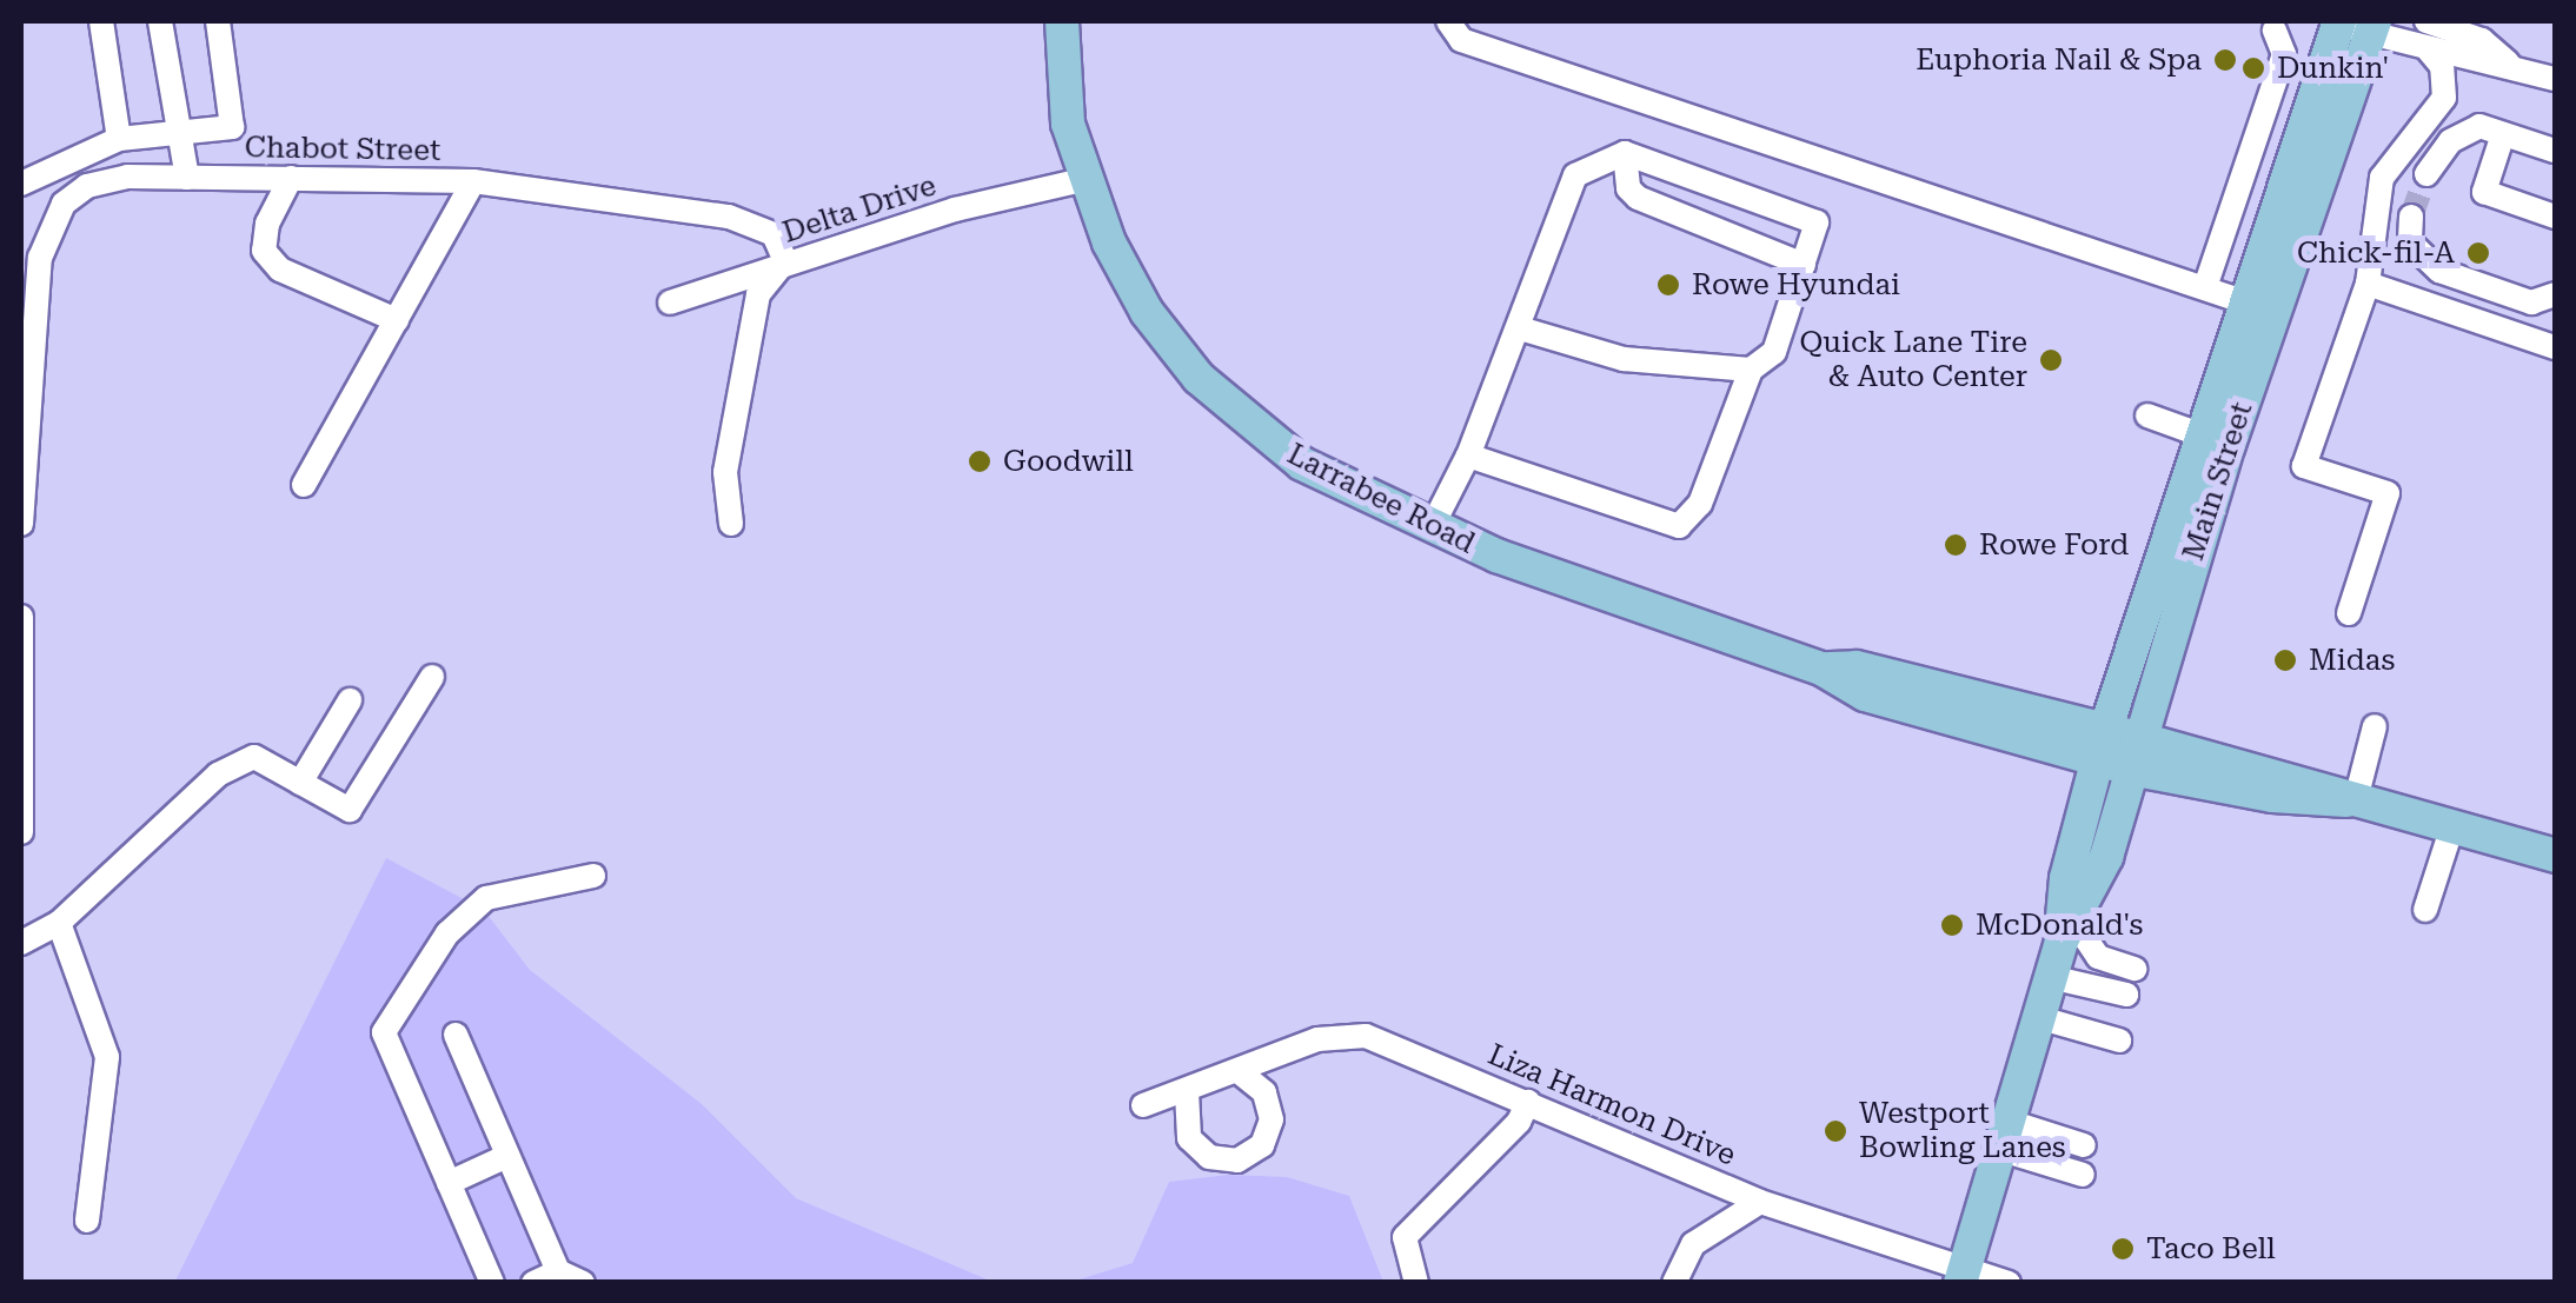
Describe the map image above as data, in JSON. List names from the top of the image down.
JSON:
{
  "streets": {
    "main road": ["Main Street", "Larrabee Road"],
    "street": ["Chabot Street", "Delta Drive", "Liza Harmon Drive"]
  },
  "crossings": [
    ["Chabot Street", "Delta Drive"],
    ["Delta Drive", "Larrabee Road"],
    ["Main Street", "Larrabee Road"],
    ["Main Street", "Liza Harmon Drive"]
  ],
  "places": [
    "Euphoria Nail & Spa",
    "Dunkin'",
    "Chick-fil-A",
    "Rowe Hyundai",
    "Quick Lane Tire & Auto Center",
    "Goodwill",
    "Rowe Ford",
    "Midas",
    "McDonald's",
    "Westport Bowling Lanes",
    "Taco Bell"
  ]
}
